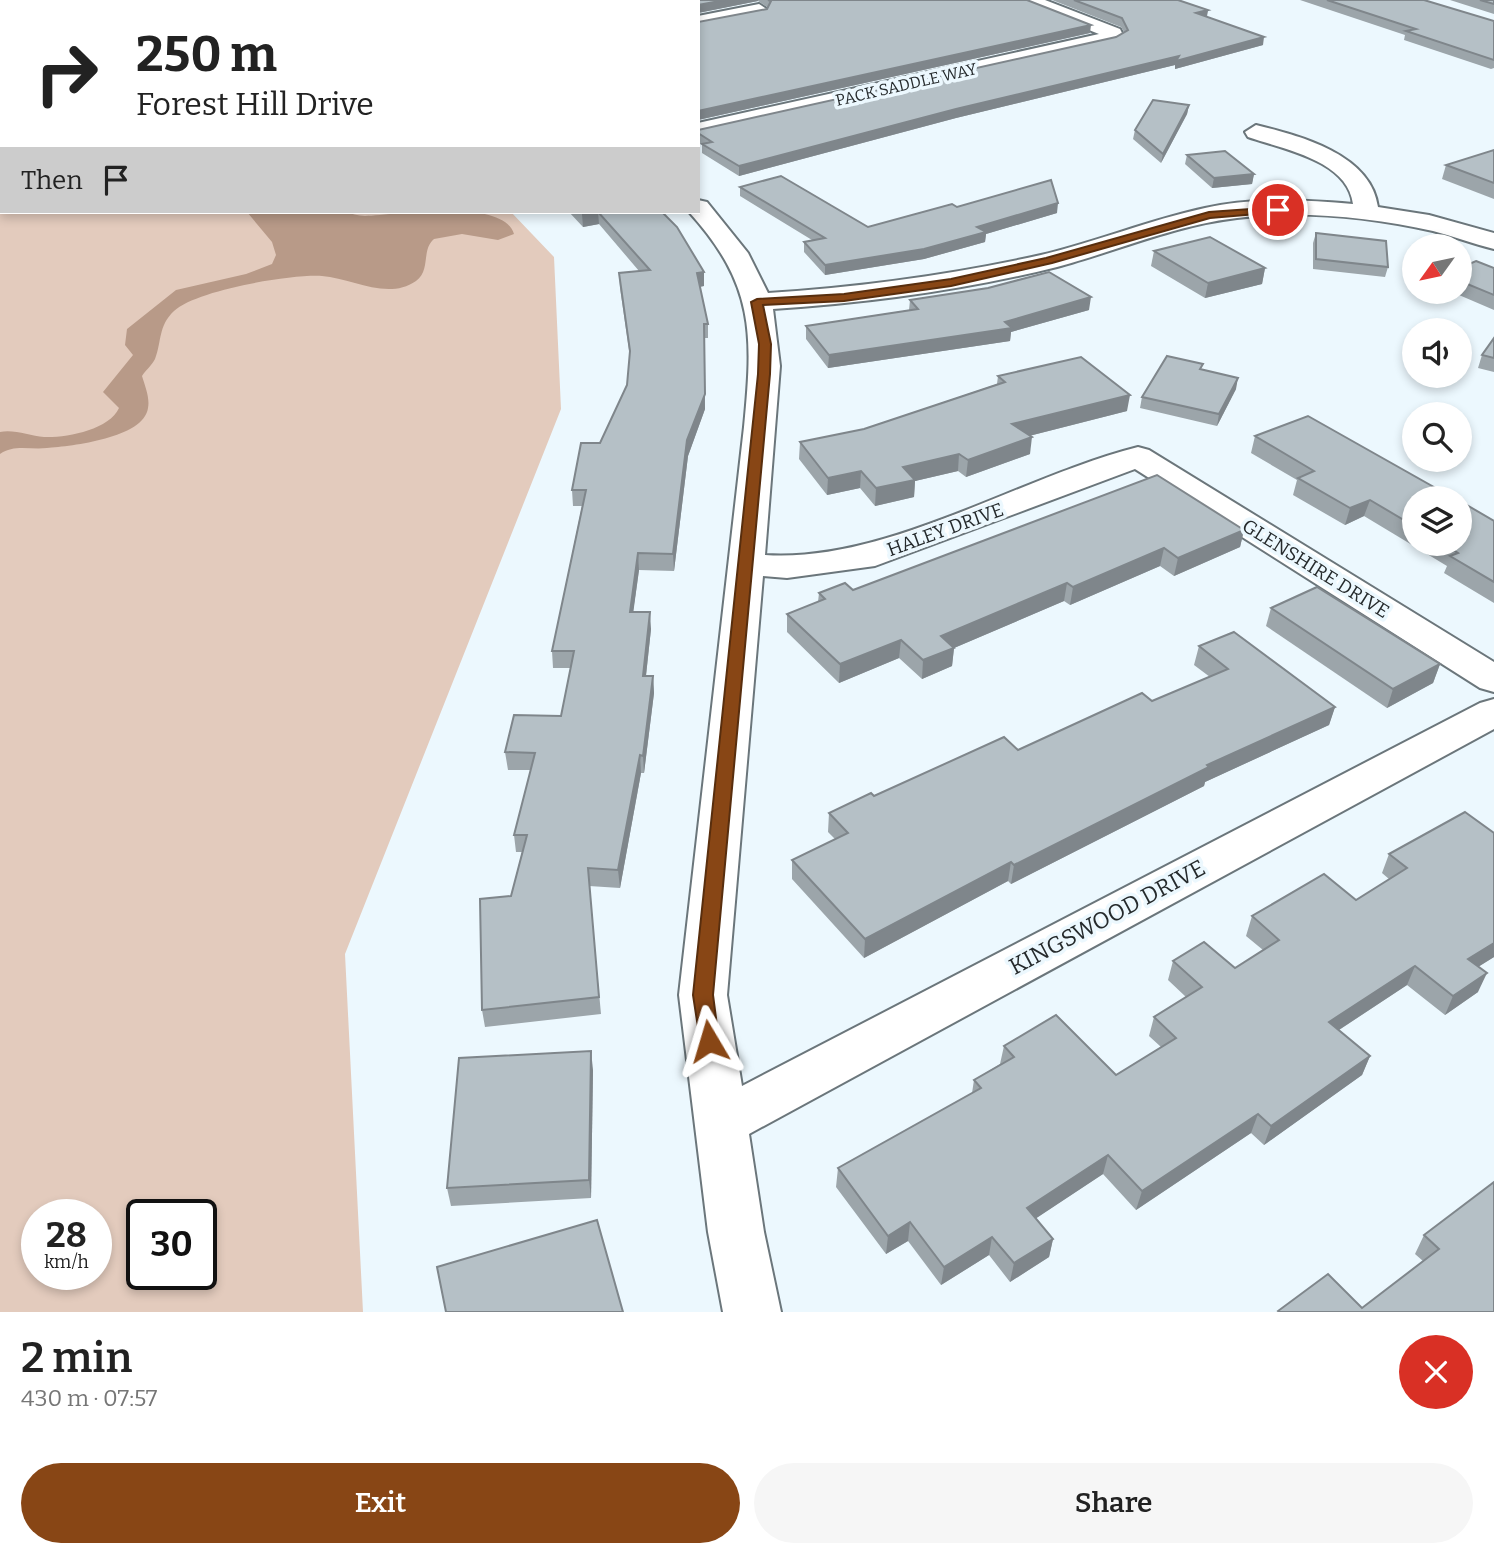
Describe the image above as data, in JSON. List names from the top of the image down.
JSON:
{
  "streets": {
    "street": [
      "PACK SADDLE WAY",
      "HALEY DRIVE",
      "GLENSHIRE DRIVE",
      "KINGSWOOD DRIVE"
    ]
  },
  "crossings": [
    ["HALEY DRIVE", "GLENSHIRE DRIVE"]
  ],
  "north": "bottom left",
  "page": {
    "turn": ["250 m", "Forest Hill Drive"],
    "then": "Then",
    "speed": "28 km/h",
    "limit": "30",
    "heading": ["2 min", "430 m · 07:57"],
    "buttons": ["Exit", "Share"]
  }
}
